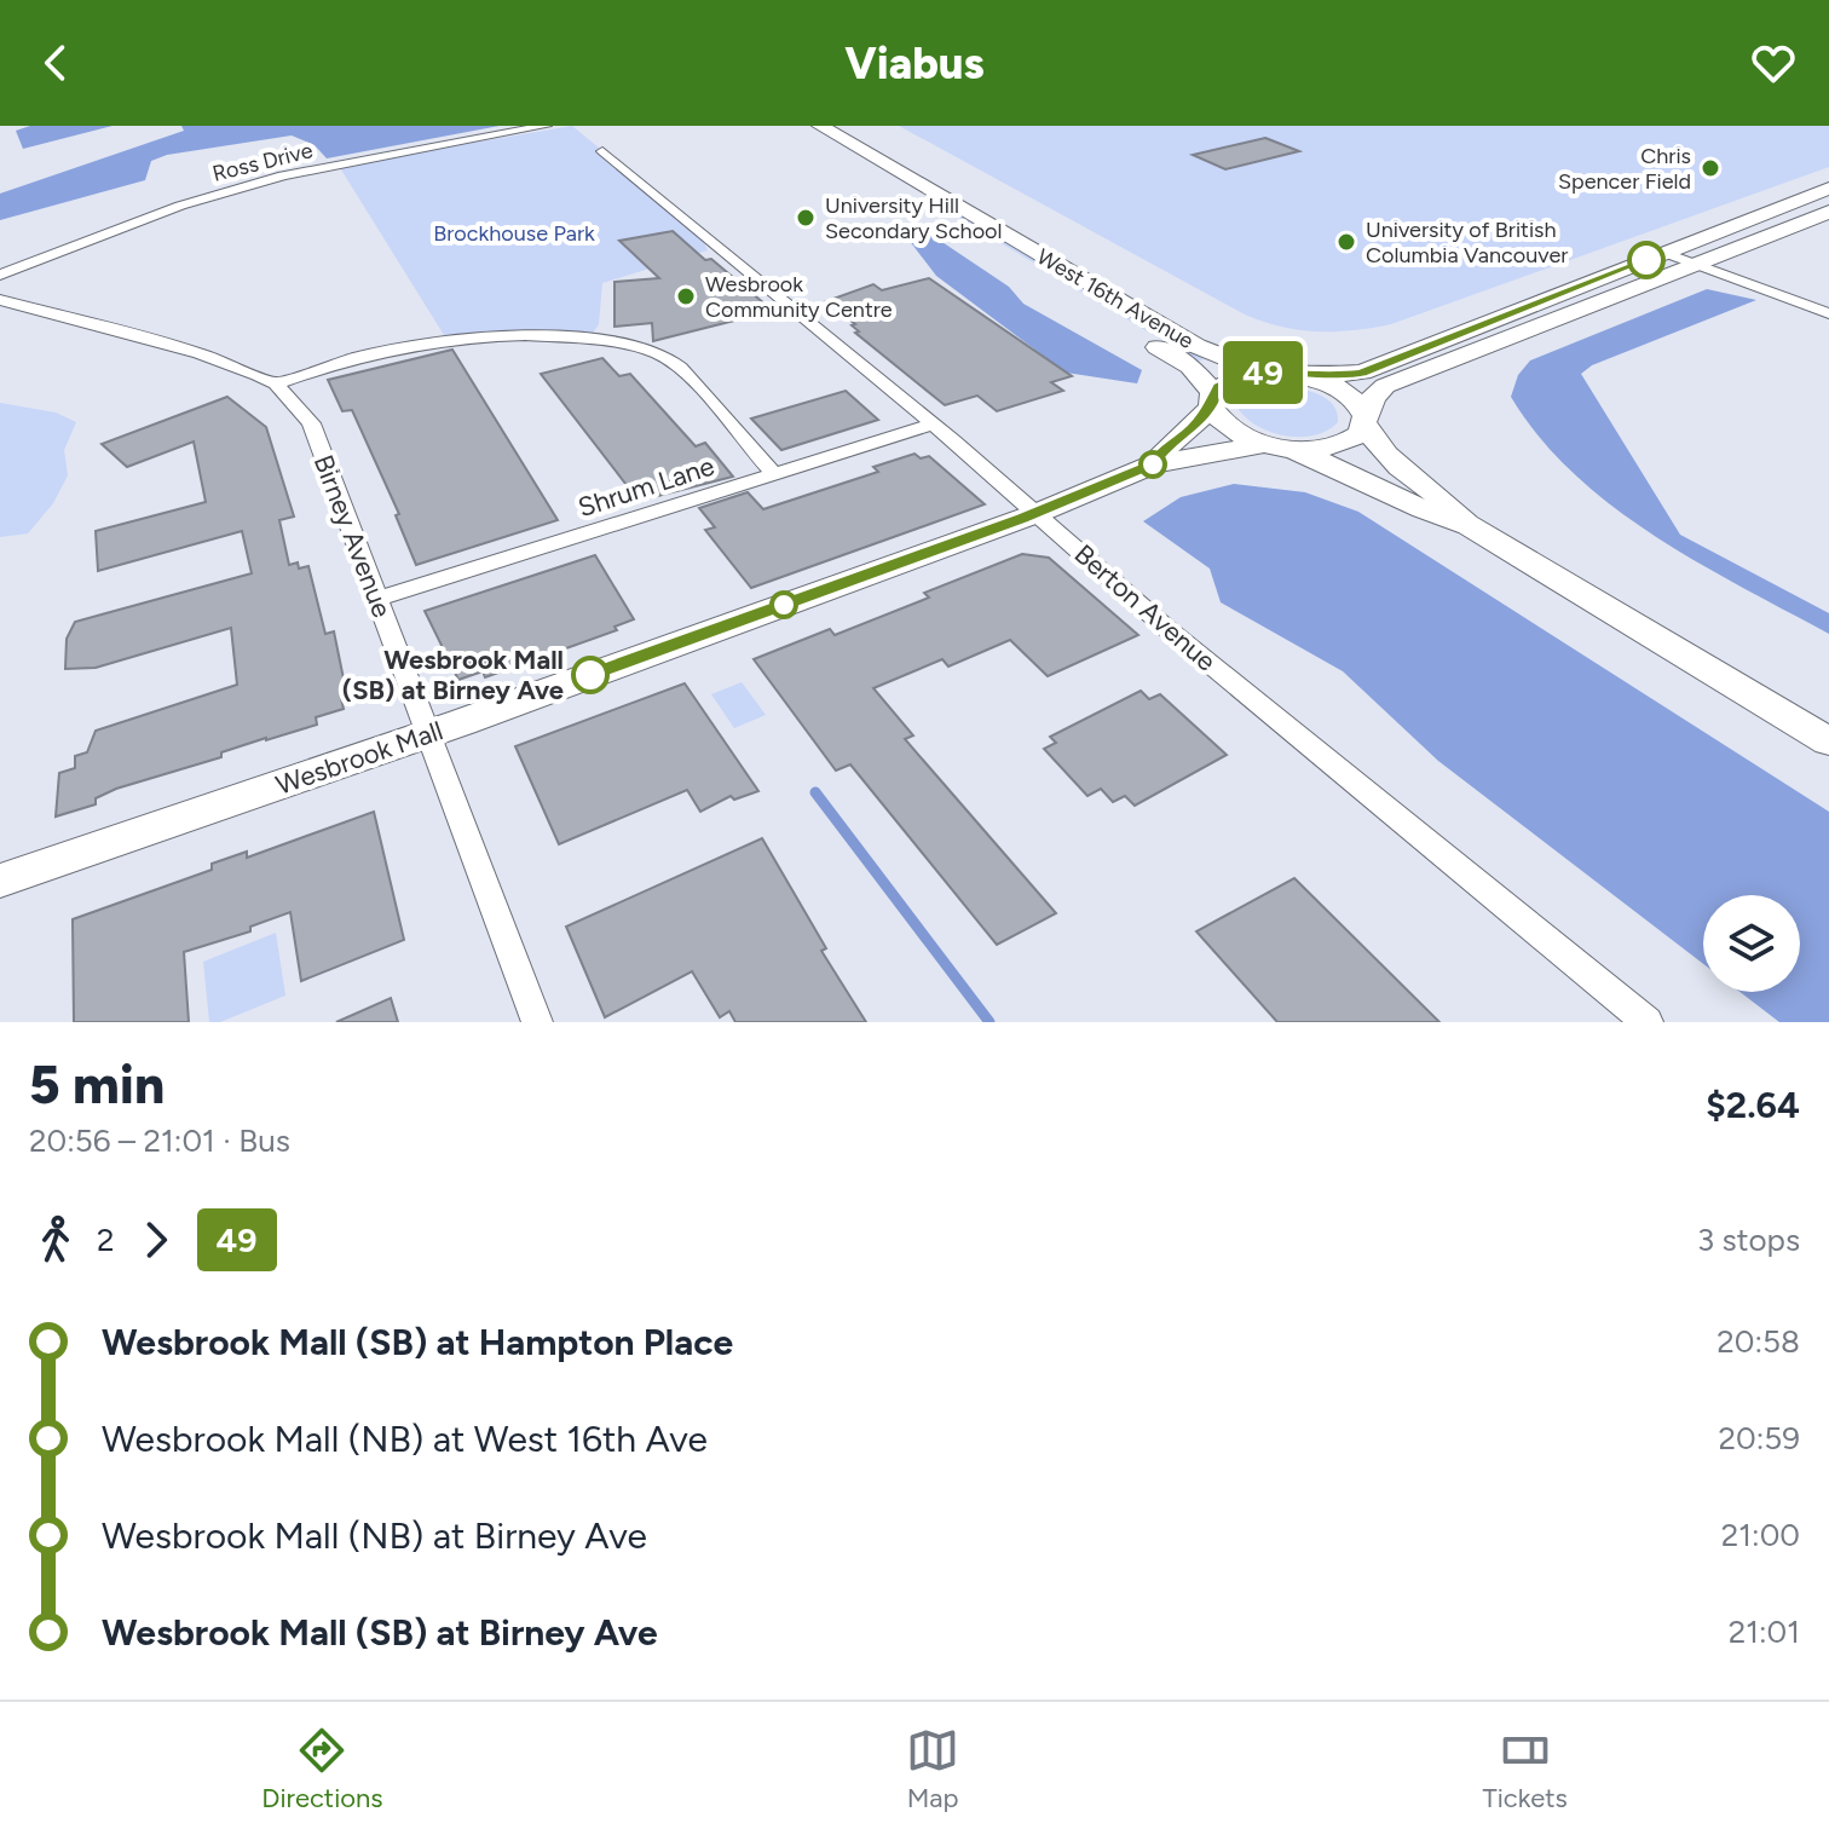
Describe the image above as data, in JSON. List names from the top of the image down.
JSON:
{
  "streets": {
    "main road": ["West 16th Avenue", "Wesbrook Mall"],
    "street": [
      "Ross Drive",
      "Shrum Lane",
      "Birney Avenue",
      "Berton Avenue"
    ]
  },
  "crossings": [
    ["West 16th Avenue", "Wesbrook Mall"],
    ["Shrum Lane", "Birney Avenue"],
    ["Shrum Lane", "Berton Avenue"],
    ["Birney Avenue", "Wesbrook Mall"],
    ["Berton Avenue", "Wesbrook Mall"]
  ],
  "parks": ["Brockhouse Park"],
  "places": [
    "Chris Spencer Field",
    "University Hill Secondary School",
    "University of British Columbia Vancouver",
    "Wesbrook Community Centre",
    "Wesbrook Mall (SB) at Birney Ave"
  ],
  "lines": ["bus line 49"],
  "page": {
    "header": "Viabus",
    "on_map": "49",
    "heading": ["5 min", "20:56 – 21:01 · Bus", "$2.64"],
    "legs": ["2", "49", "3 stops"],
    "list": [
      {
        "name": "Wesbrook Mall (SB) at Hampton Place",
        "value": "20:58"
      },
      {
        "name": "Wesbrook Mall (NB) at West 16th Ave",
        "value": "20:59"
      },
      {
        "name": "Wesbrook Mall (NB) at Birney Ave",
        "value": "21:00"
      },
      {
        "name": "Wesbrook Mall (SB) at Birney Ave",
        "value": "21:01"
      }
    ],
    "tabs": ["Directions", "Map", "Tickets"]
  }
}
